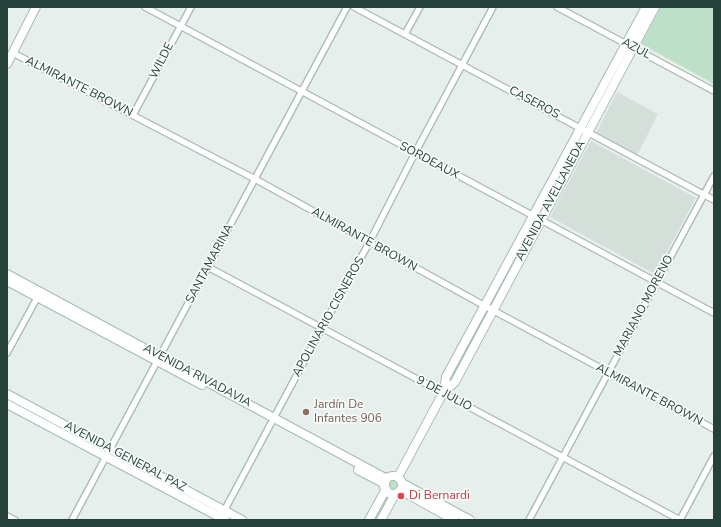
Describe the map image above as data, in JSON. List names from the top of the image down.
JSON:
{
  "streets": {
    "main road": ["AVENIDA AVELLANEDA", "AVENIDA RIVADAVIA", "AVENIDA GENERAL PAZ"],
    "street": [
      "AZUL",
      "WILDE",
      "ALMIRANTE BROWN",
      "CASEROS",
      "SORDEAUX",
      "SANTAMARINA",
      "MARIANO MORENO",
      "APOLINARIO CISNEROS",
      "9 DE JULIO"
    ]
  },
  "crossings": [
    ["AZUL", "AVENIDA AVELLANEDA"],
    ["WILDE", "ALMIRANTE BROWN"],
    ["WILDE", "SORDEAUX"],
    ["ALMIRANTE BROWN", "AVENIDA AVELLANEDA"],
    ["ALMIRANTE BROWN", "SANTAMARINA"],
    ["ALMIRANTE BROWN", "MARIANO MORENO"],
    ["ALMIRANTE BROWN", "APOLINARIO CISNEROS"],
    ["CASEROS", "AVENIDA AVELLANEDA"],
    ["CASEROS", "MARIANO MORENO"],
    ["CASEROS", "APOLINARIO CISNEROS"],
    ["SORDEAUX", "AVENIDA AVELLANEDA"],
    ["SORDEAUX", "SANTAMARINA"],
    ["SORDEAUX", "MARIANO MORENO"],
    ["SORDEAUX", "APOLINARIO CISNEROS"],
    ["AVENIDA AVELLANEDA", "AVENIDA RIVADAVIA"],
    ["AVENIDA AVELLANEDA", "9 DE JULIO"],
    ["SANTAMARINA", "AVENIDA RIVADAVIA"],
    ["SANTAMARINA", "9 DE JULIO"],
    ["SANTAMARINA", "AVENIDA GENERAL PAZ"],
    ["MARIANO MORENO", "9 DE JULIO"],
    ["APOLINARIO CISNEROS", "AVENIDA RIVADAVIA"],
    ["APOLINARIO CISNEROS", "9 DE JULIO"],
    ["APOLINARIO CISNEROS", "AVENIDA GENERAL PAZ"]
  ],
  "places": ["Jardín De Infantes 906", "Di Bernardi"]
}
